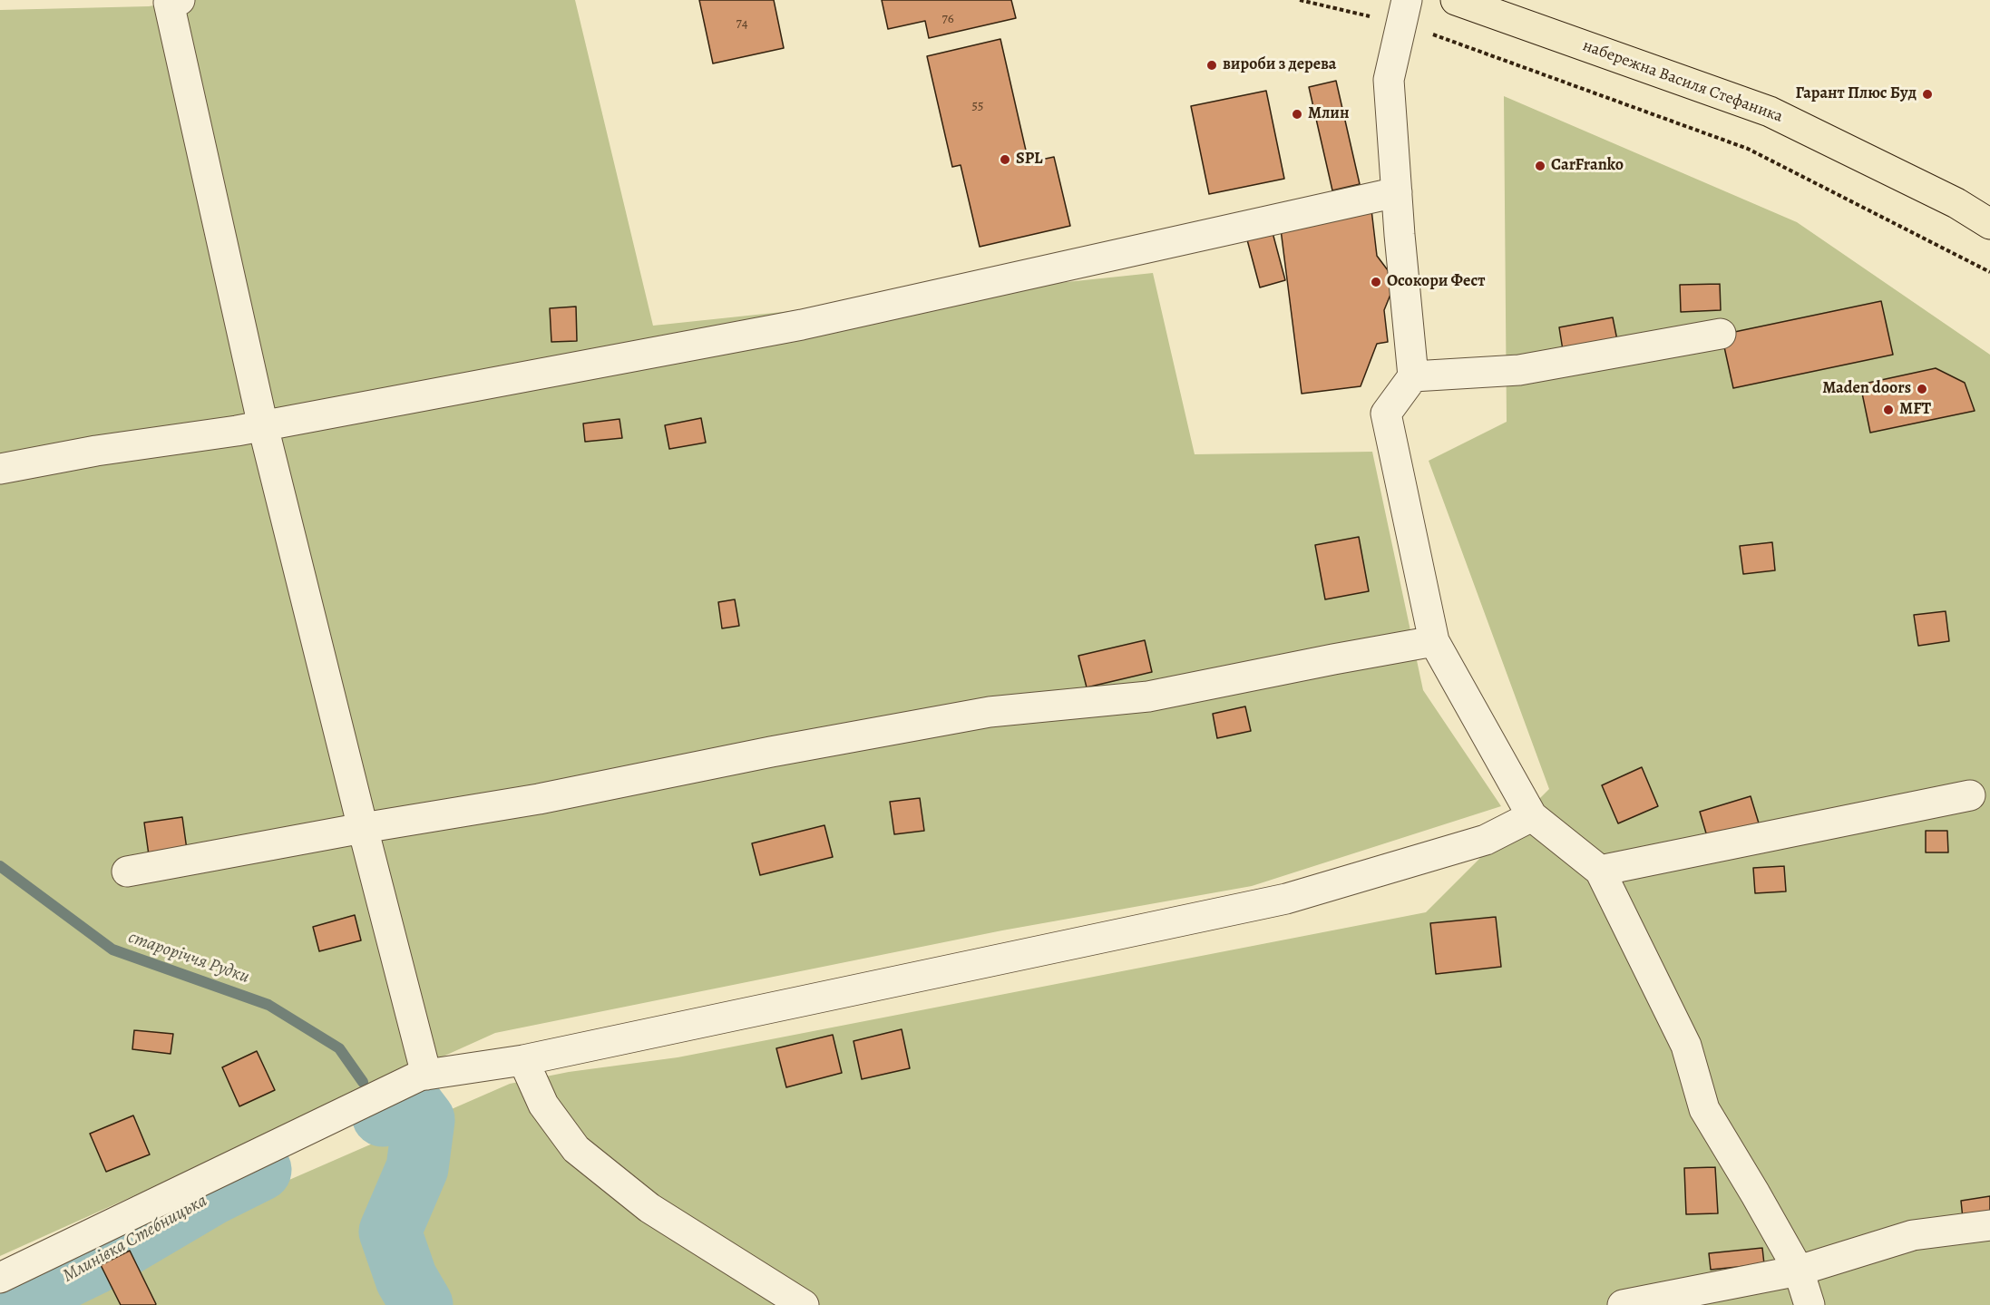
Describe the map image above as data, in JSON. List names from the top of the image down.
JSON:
{
  "streets": {
    "main road": ["набережна Василя Стефаника"]
  },
  "water": ["староріччя Рудки", "Млинівка Стебницька"],
  "places": [
    "вироби з дерева",
    "Гарант Плюс Буд",
    "Млин",
    "SPL",
    "CarFranko",
    "Осокори Фест",
    "Maden doors",
    "MFT"
  ],
  "house_numbers": ["76", "74", "55"]
}
